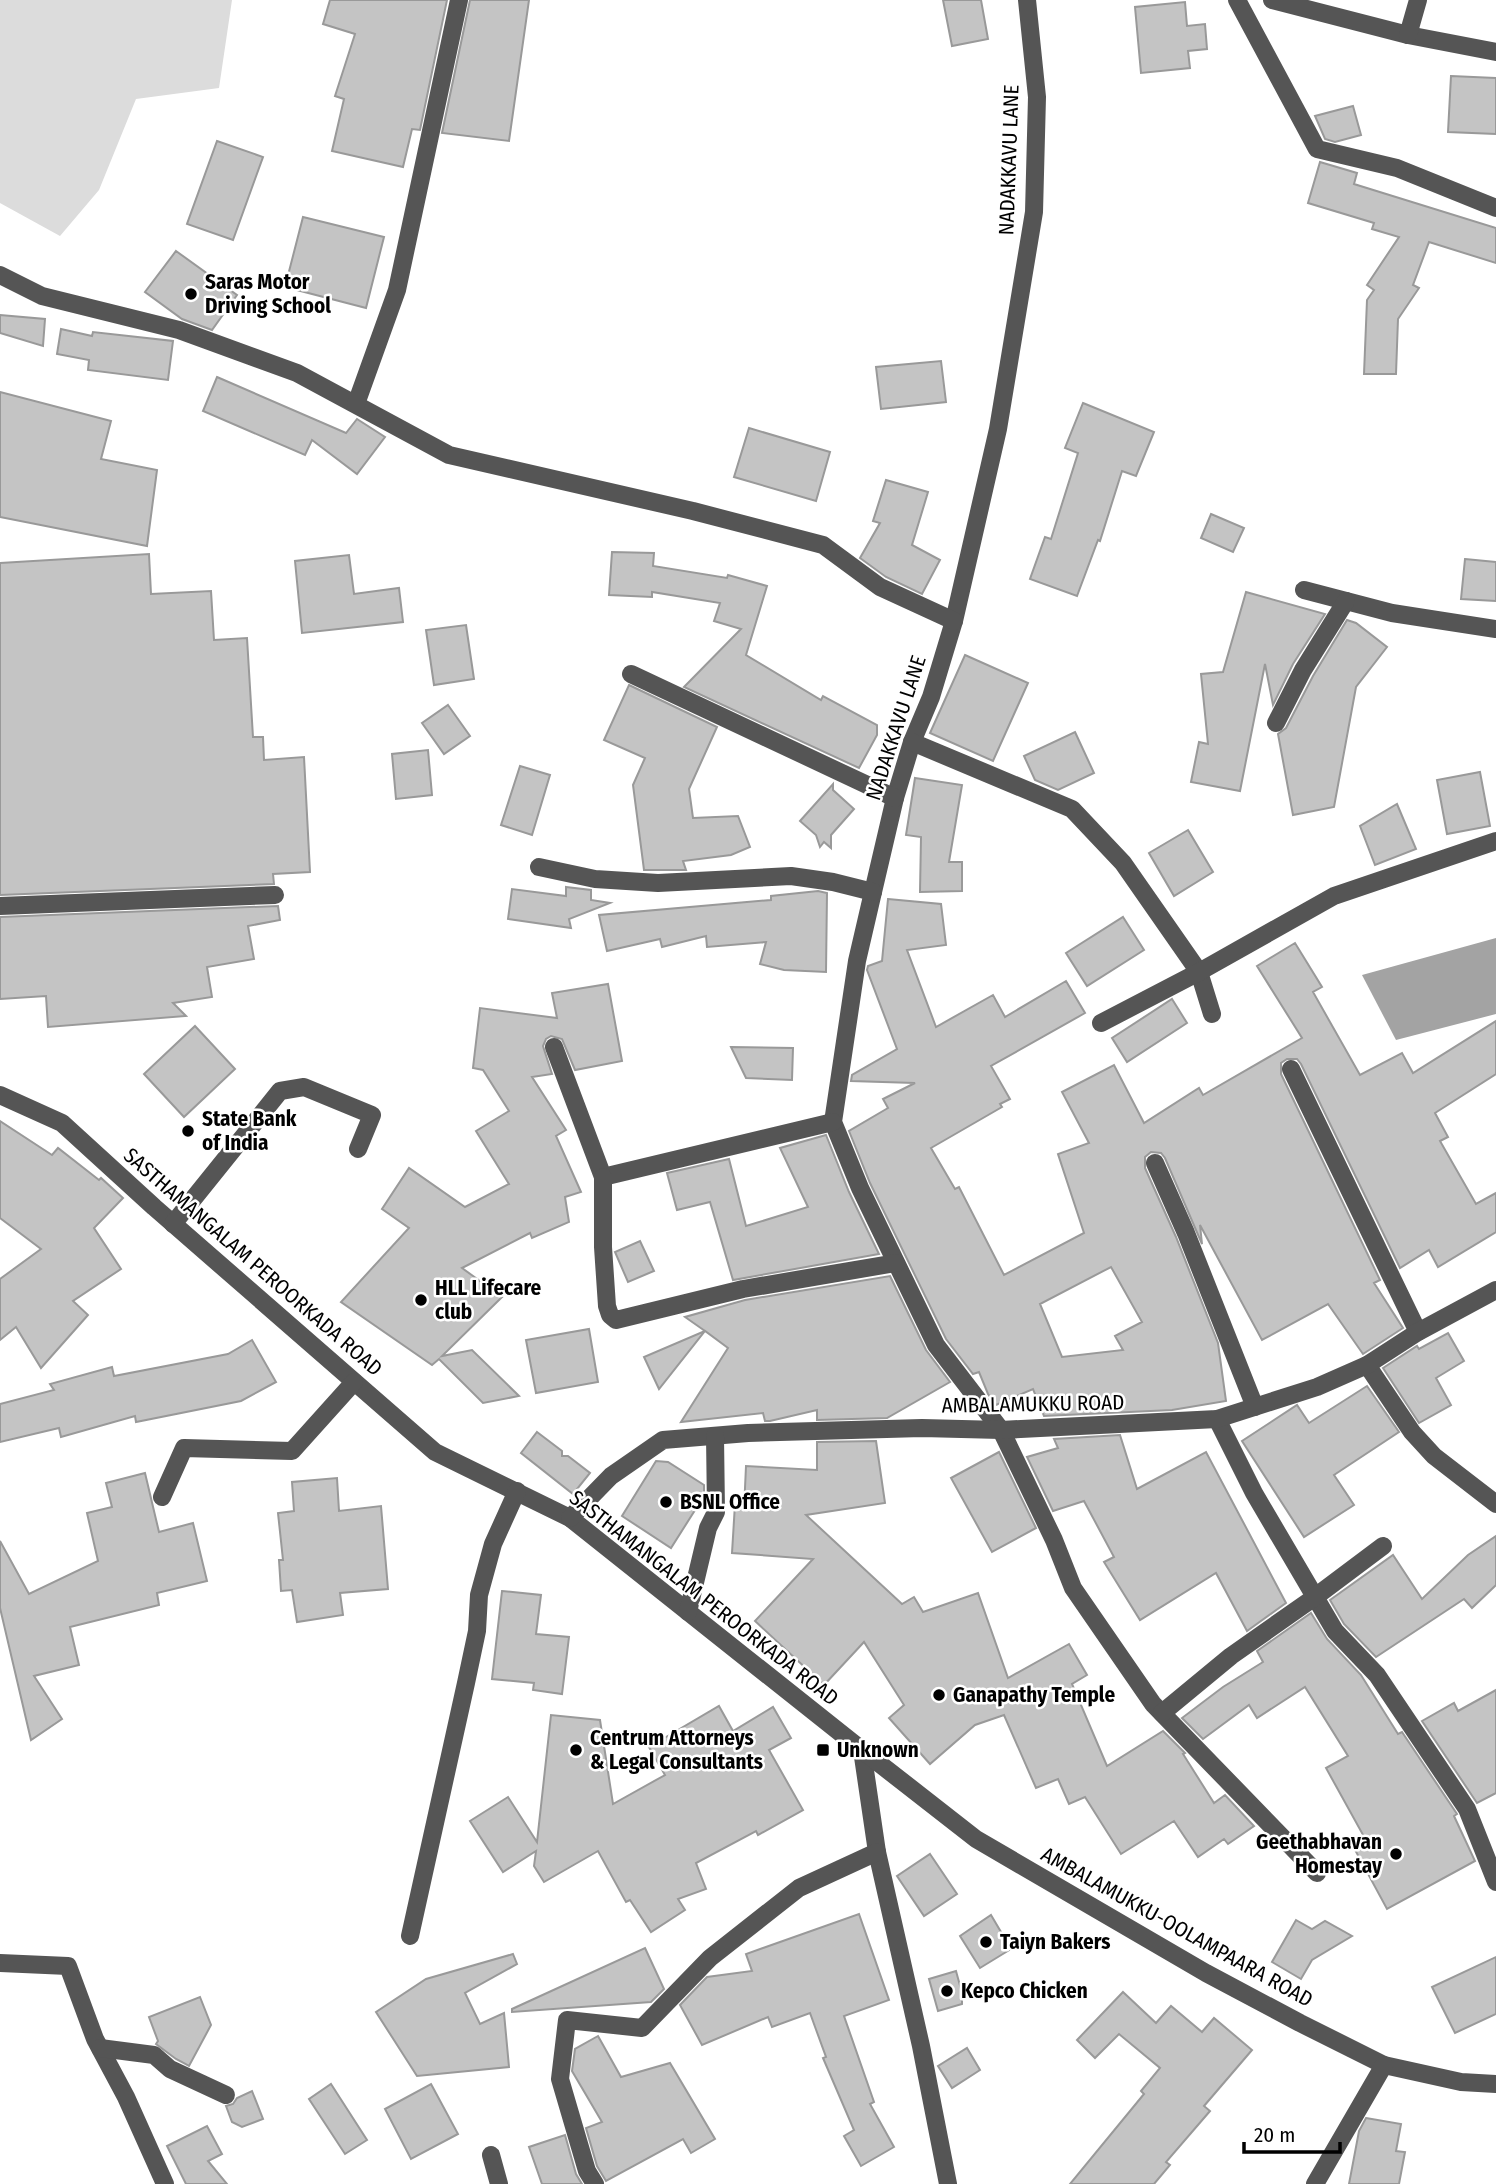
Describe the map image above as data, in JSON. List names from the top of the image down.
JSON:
{
  "streets": {
    "street": [
      "NADAKKAVU LANE",
      "SASTHAMANGALAM PEROORKADA ROAD",
      "AMBALAMUKKU ROAD",
      "AMBALAMUKKU-OOLAMPAARA ROAD"
    ]
  },
  "crossings": [
    ["SASTHAMANGALAM PEROORKADA ROAD", "AMBALAMUKKU ROAD"],
    ["SASTHAMANGALAM PEROORKADA ROAD", "AMBALAMUKKU-OOLAMPAARA ROAD"]
  ],
  "places": {
    "other": [
      "Saras Motor Driving School",
      "State Bank of India",
      "HLL Lifecare club",
      "BSNL Office",
      "Ganapathy Temple",
      "Centrum Attorneys & Legal Consultants",
      "Geethabhavan Homestay",
      "Taiyn Bakers",
      "Kepco Chicken"
    ],
    "transit": ["Unknown"]
  },
  "scale_bar": "20 m"
}
